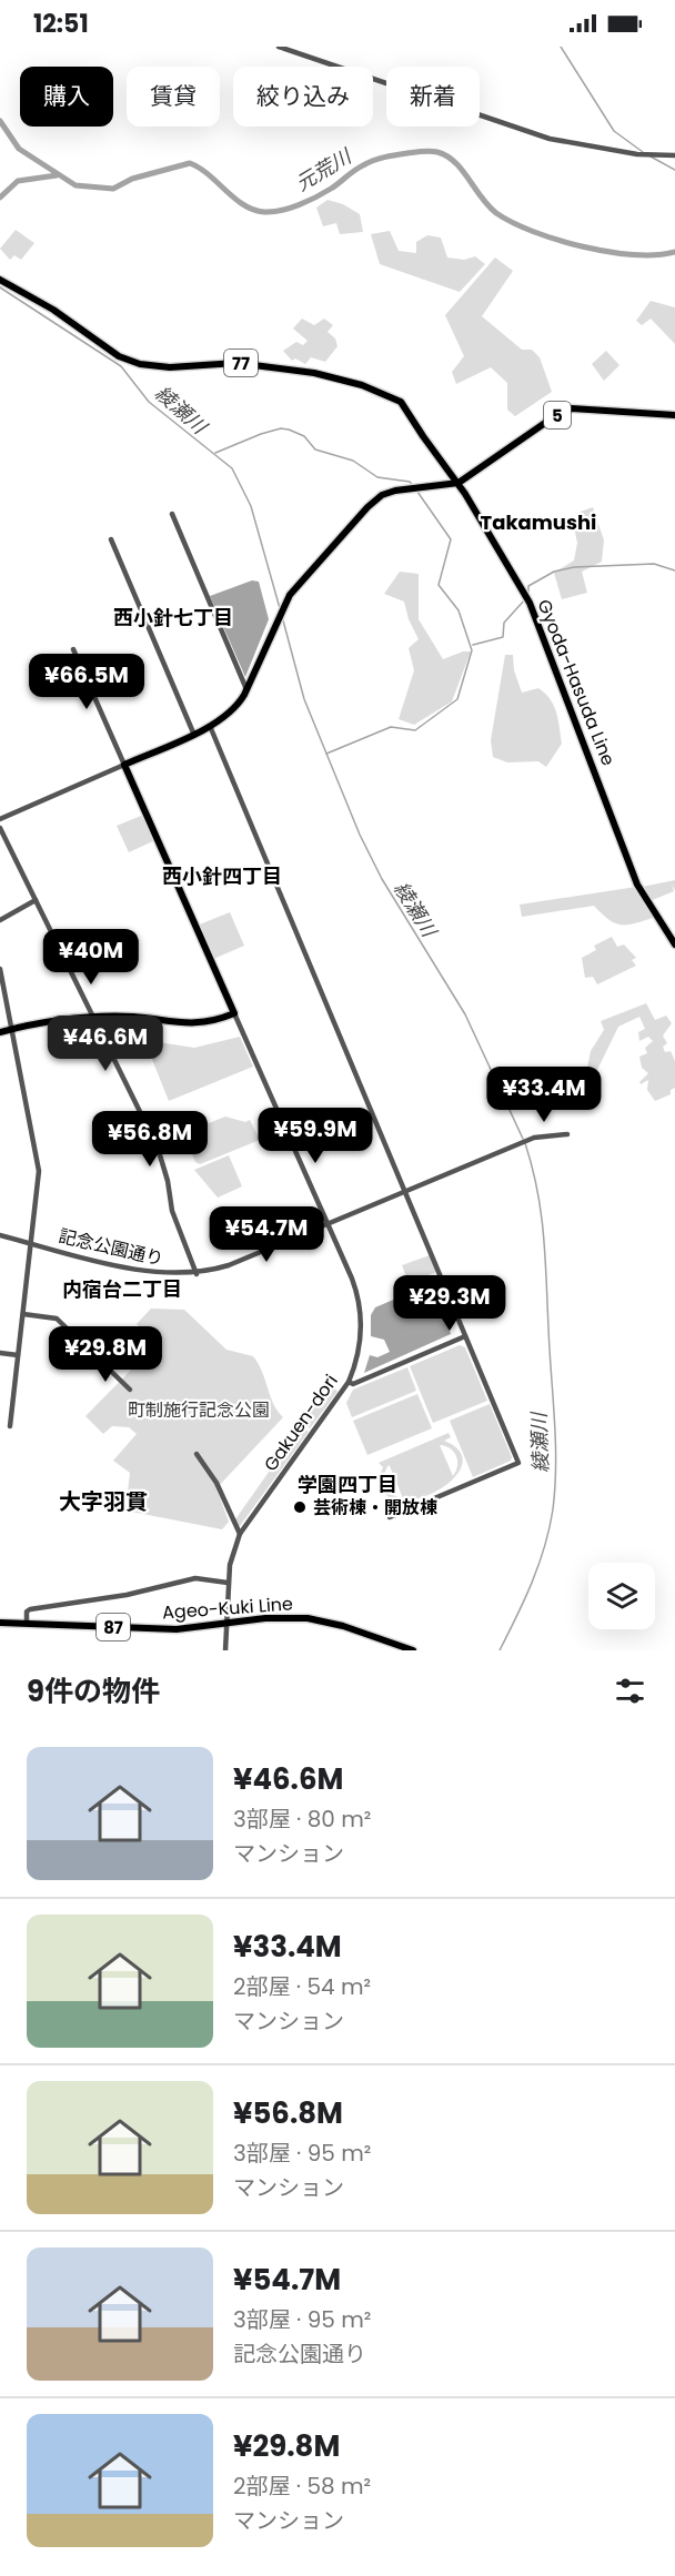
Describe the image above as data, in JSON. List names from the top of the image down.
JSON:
{
  "streets": {
    "main road": [
      "77",
      "5",
      "Gyoda-Hasuda Line",
      "Ageo-Kuki Line",
      "87"
    ],
    "street": ["記念公園通り", "Gakuen-dori"]
  },
  "crossings": [
    ["5", "Gyoda-Hasuda Line"],
    ["記念公園通り", "Gakuen-dori"],
    ["Gakuen-dori", "Ageo-Kuki Line"]
  ],
  "districts": [
    "Takamushi",
    "西小針七丁目",
    "西小針四丁目",
    "内宿台二丁目",
    "学園四丁目",
    "大字羽貫"
  ],
  "water": ["元荒川", "綾瀬川"],
  "parks": ["町制施行記念公園"],
  "places": ["芸術棟・開放棟"],
  "page": {
    "status": "12:51",
    "chip": [
      "購入",
      "賃貸",
      "絞り込み",
      "新着"
    ],
    "price": [
      "¥66.5M",
      "¥40M",
      "¥46.6M",
      "¥33.4M",
      "¥59.9M",
      "¥56.8M",
      "¥54.7M",
      "¥29.3M",
      "¥29.8M"
    ],
    "heading": "9件の物件",
    "list": [
      {
        "name": "¥46.6M",
        "note": "3部屋 · 80 m² · マンション"
      },
      {
        "name": "¥33.4M",
        "note": "2部屋 · 54 m² · マンション"
      },
      {
        "name": "¥56.8M",
        "note": "3部屋 · 95 m² · マンション"
      },
      {
        "name": "¥54.7M",
        "note": "3部屋 · 95 m² · 記念公園通り"
      },
      {
        "name": "¥29.8M",
        "note": "2部屋 · 58 m² · マンション"
      }
    ]
  }
}
